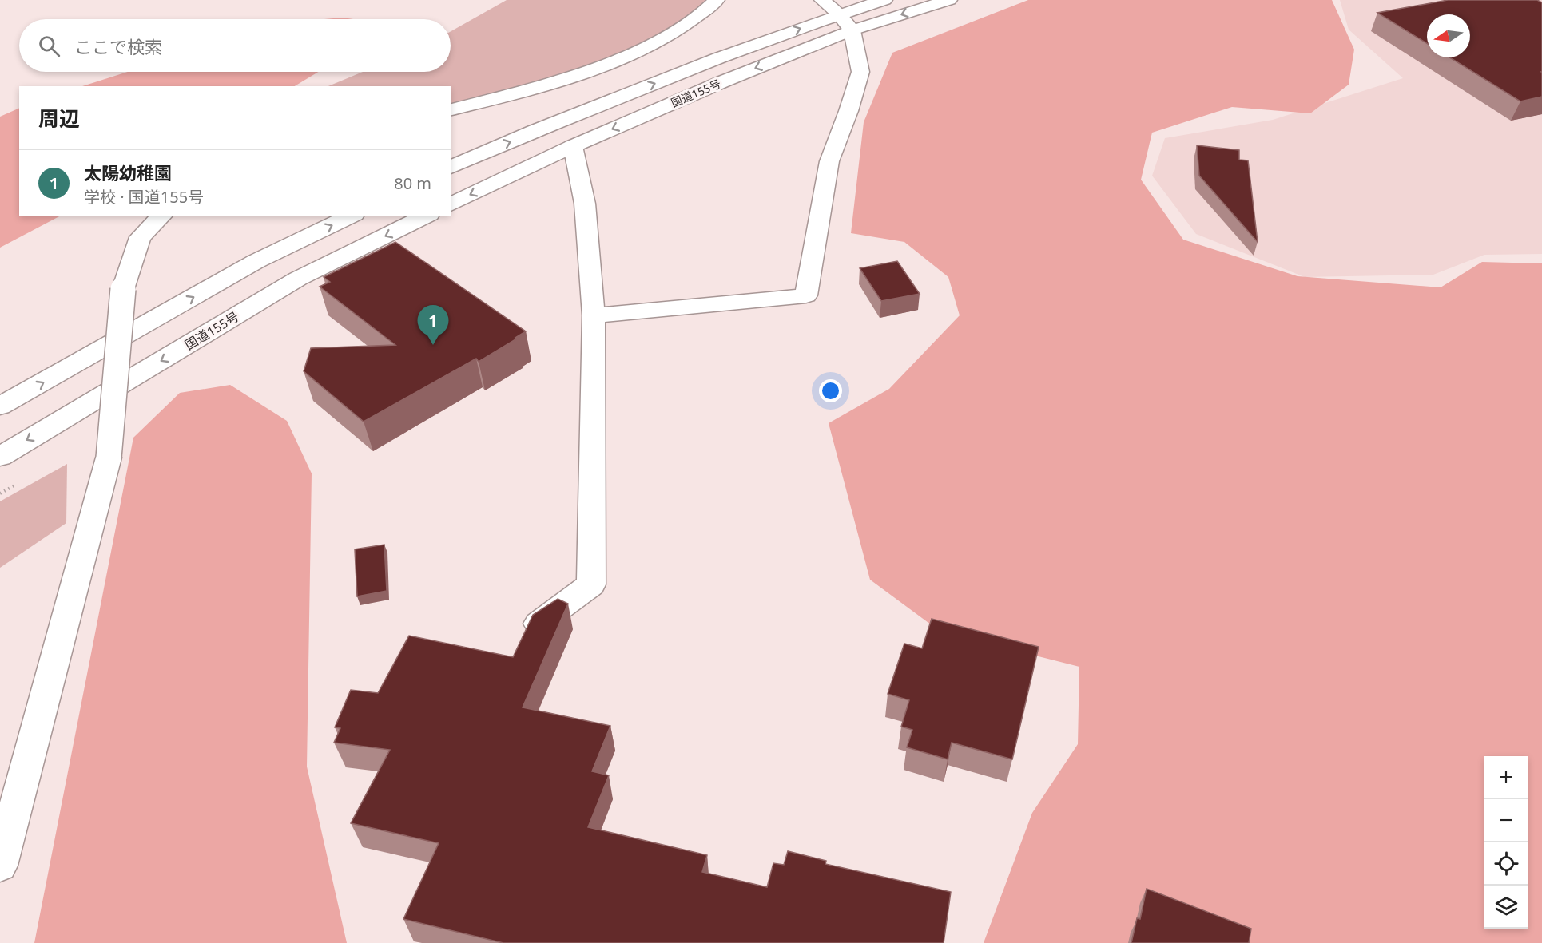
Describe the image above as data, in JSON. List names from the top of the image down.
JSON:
{
  "streets": {
    "main road": ["国道155号"]
  },
  "north": "left",
  "page": {
    "search": "ここで検索",
    "heading": "周辺",
    "list": [
      {
        "mark": "1",
        "name": "太陽幼稚園",
        "note": "学校 · 国道155号",
        "value": "80 m"
      }
    ],
    "pins": "1",
    "map_buttons": ["+", "−"]
  }
}
